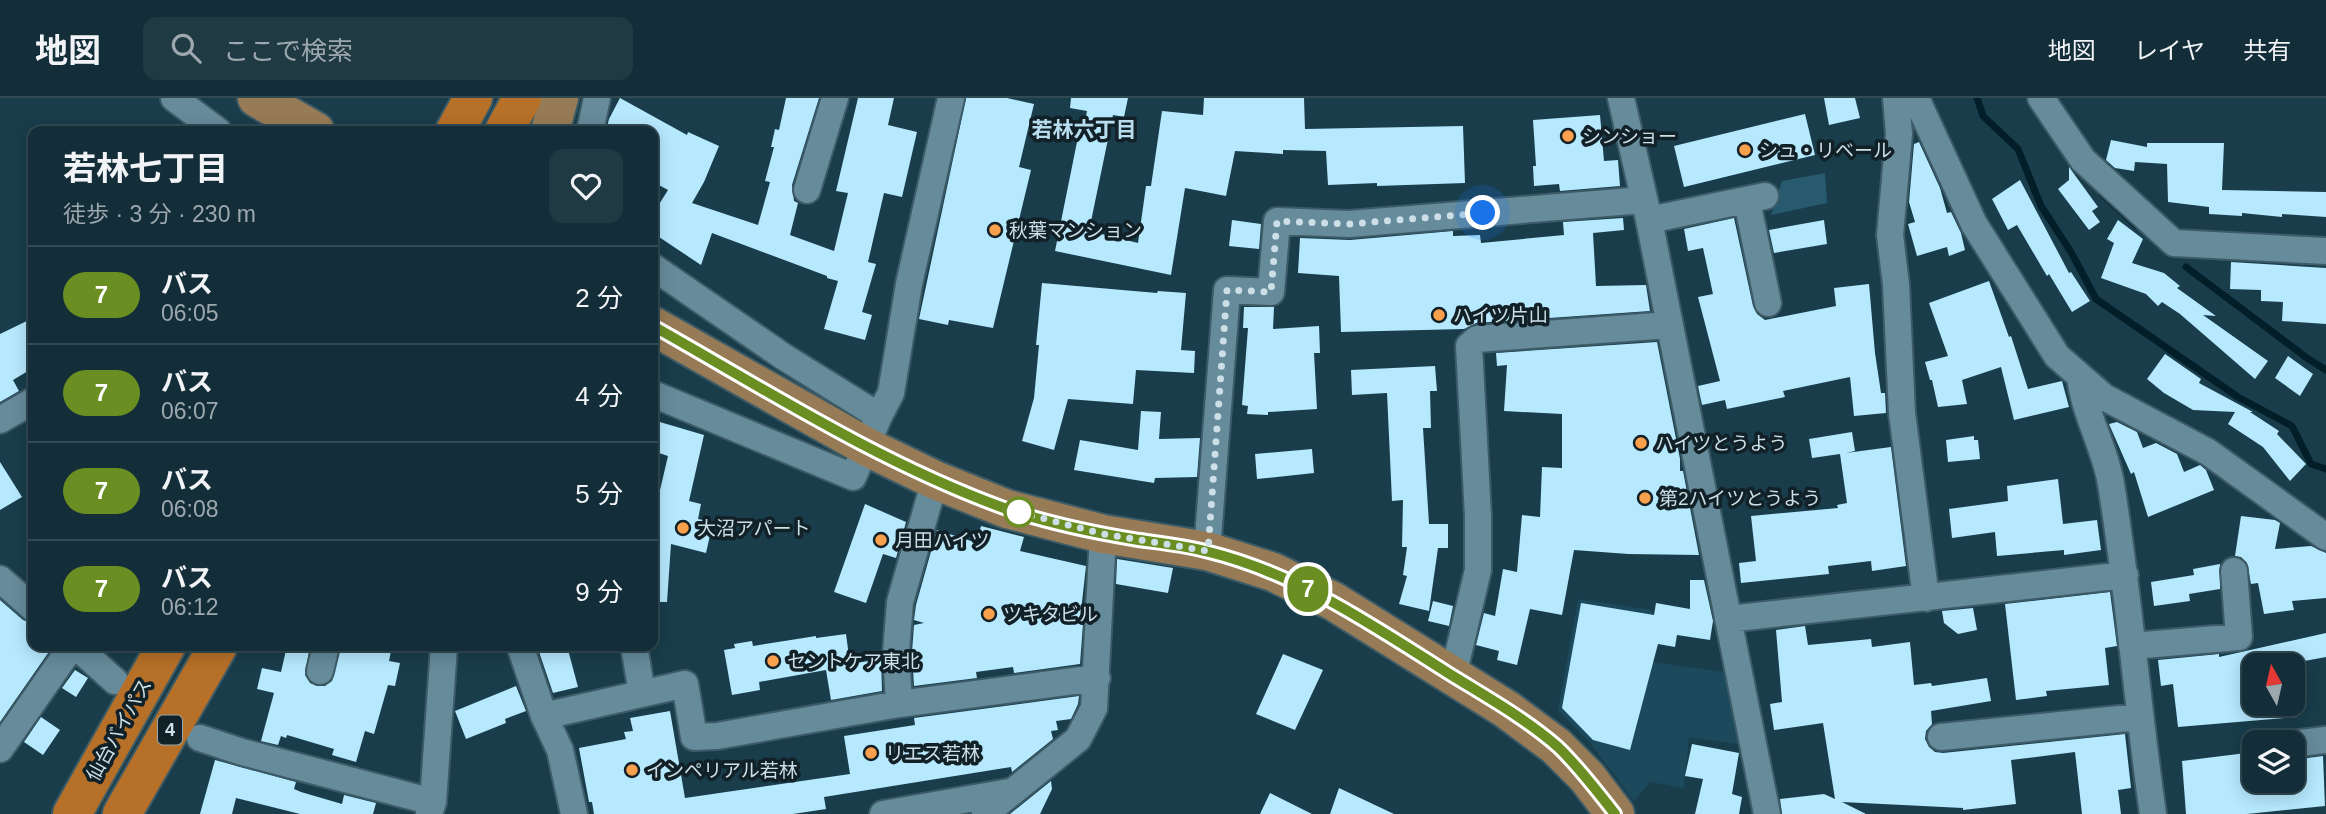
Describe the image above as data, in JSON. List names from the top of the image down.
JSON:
{
  "streets": {
    "highway": ["仙台バイパス", "4"]
  },
  "districts": ["若林六丁目"],
  "places": [
    "シンショー",
    "シュ・リベール",
    "秋葉マンション",
    "ハイツ片山",
    "ハイツとうよう",
    "第2ハイツとうよう",
    "大沼アパート",
    "月田ハイツ",
    "ツキタビル",
    "セントケア東北",
    "リエス若林",
    "インペリアル若林"
  ],
  "lines": ["bus line 7"],
  "north": "top",
  "page": {
    "header": "地図",
    "search": "ここで検索",
    "nav": ["地図", "レイヤ", "共有"],
    "on_map": "7",
    "heading": ["若林七丁目", "徒歩 · 3 分 · 230 m"],
    "list": [
      {
        "mark": "7",
        "name": "バス",
        "note": "06:05",
        "value": "2 分"
      },
      {
        "mark": "7",
        "name": "バス",
        "note": "06:07",
        "value": "4 分"
      },
      {
        "mark": "7",
        "name": "バス",
        "note": "06:08",
        "value": "5 分"
      },
      {
        "mark": "7",
        "name": "バス",
        "note": "06:12",
        "value": "9 分"
      }
    ]
  }
}
